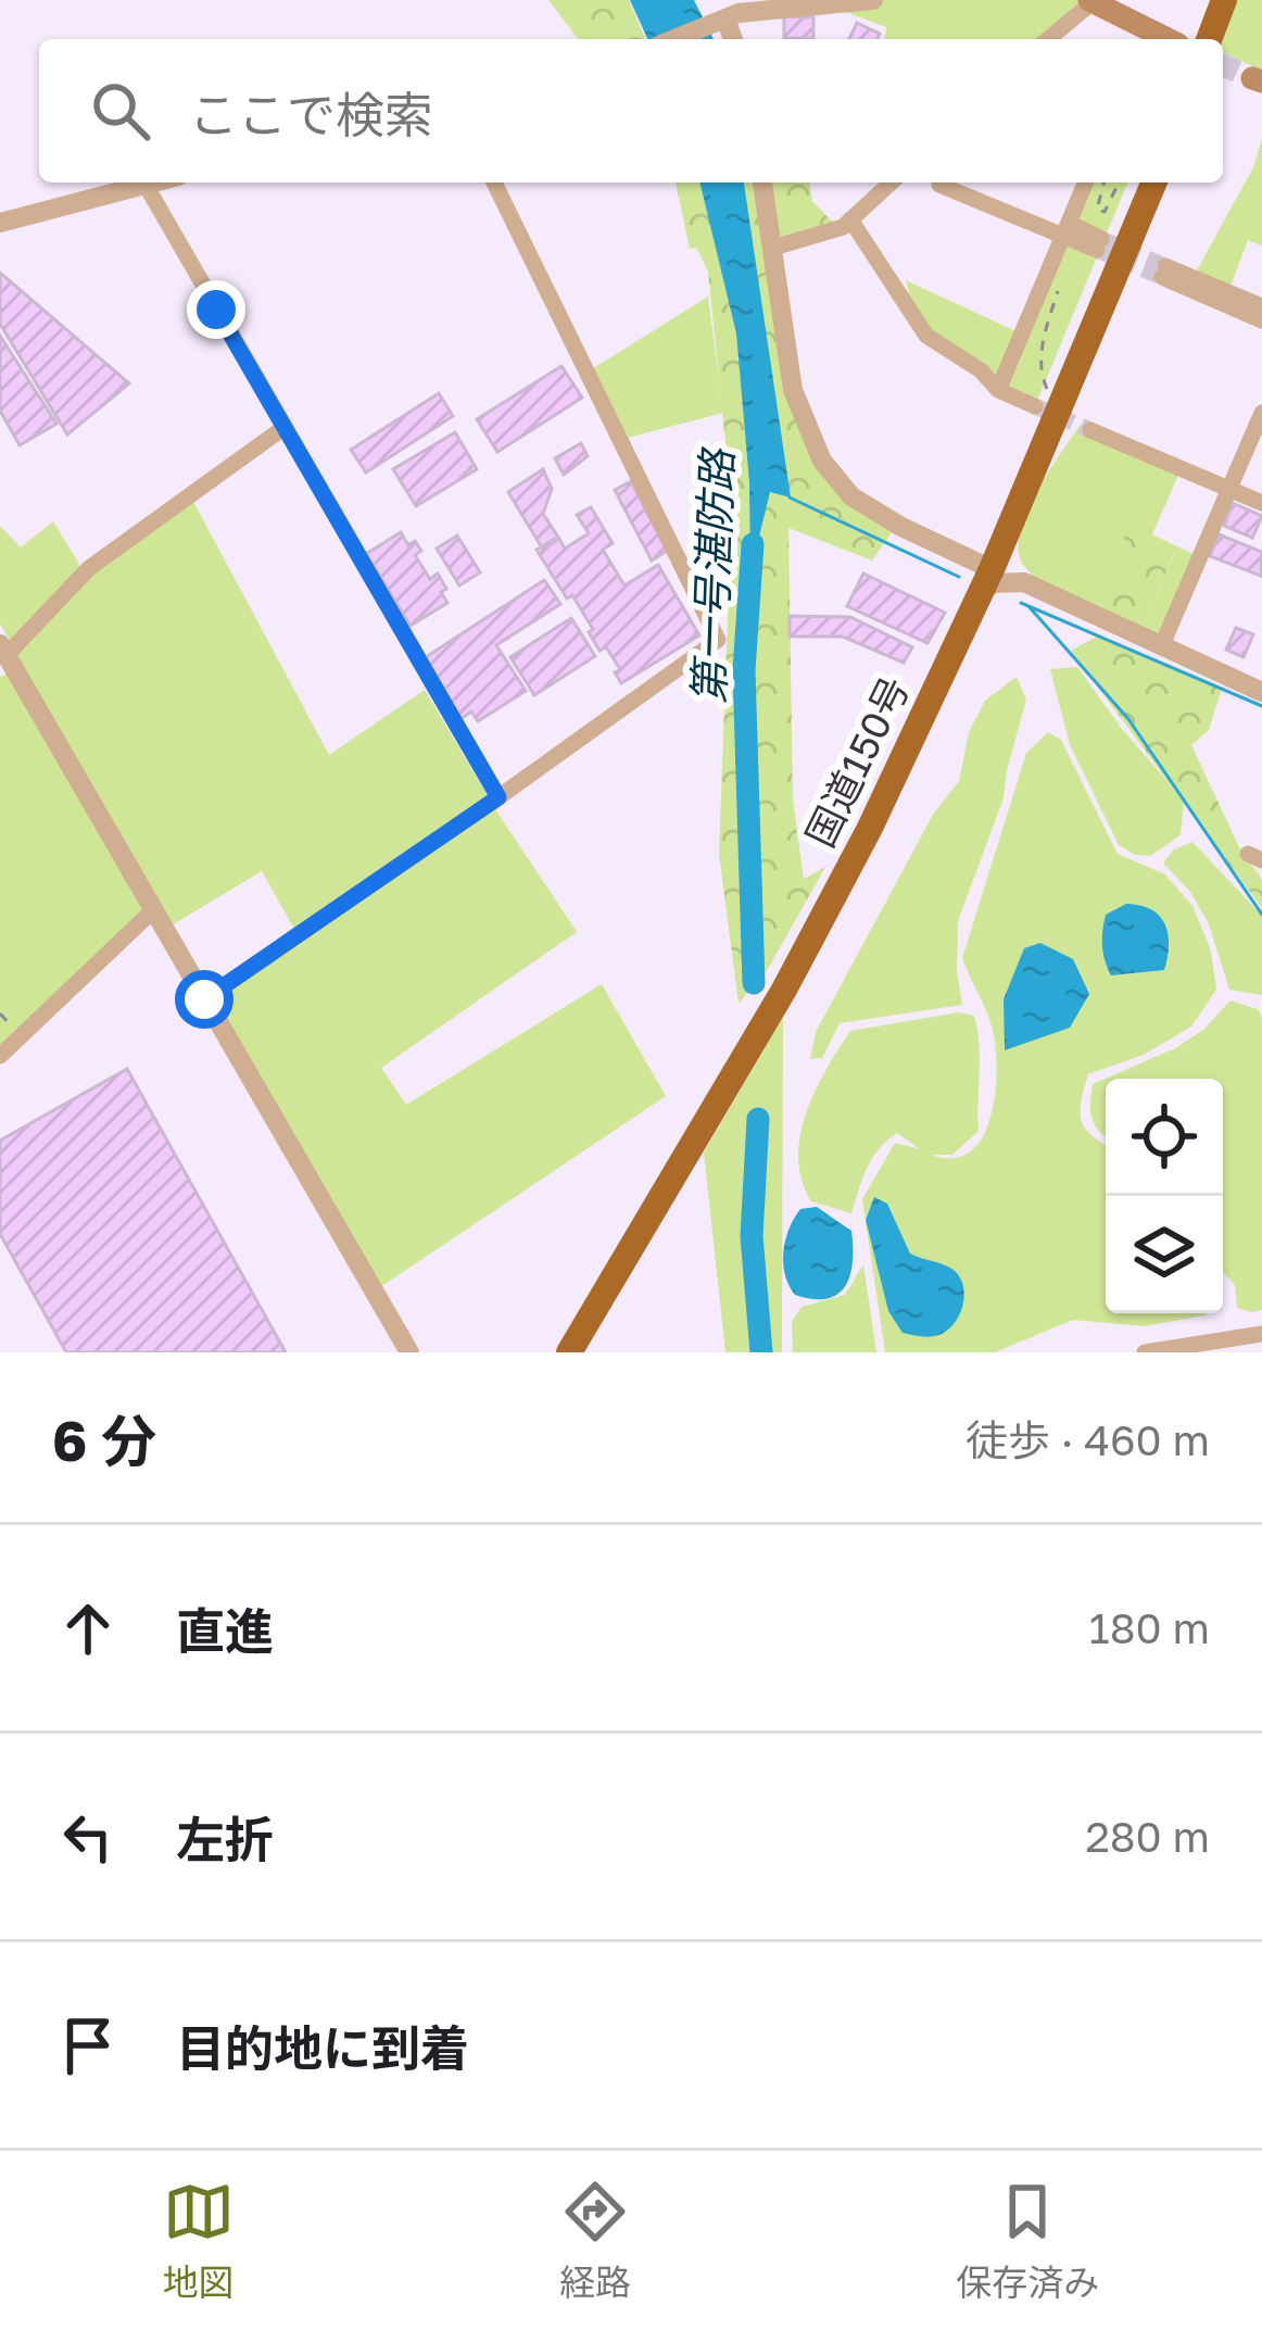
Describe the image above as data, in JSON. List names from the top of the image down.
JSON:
{
  "streets": {
    "highway": ["国道150号"]
  },
  "water": ["第一号湛防路"],
  "page": {
    "search": "ここで検索",
    "heading": ["6 分", "徒歩 · 460 m"],
    "list": [
      ["直進", "180 m"],
      ["左折", "280 m"],
      "目的地に到着"
    ],
    "nav": ["地図", "経路", "保存済み"]
  }
}
